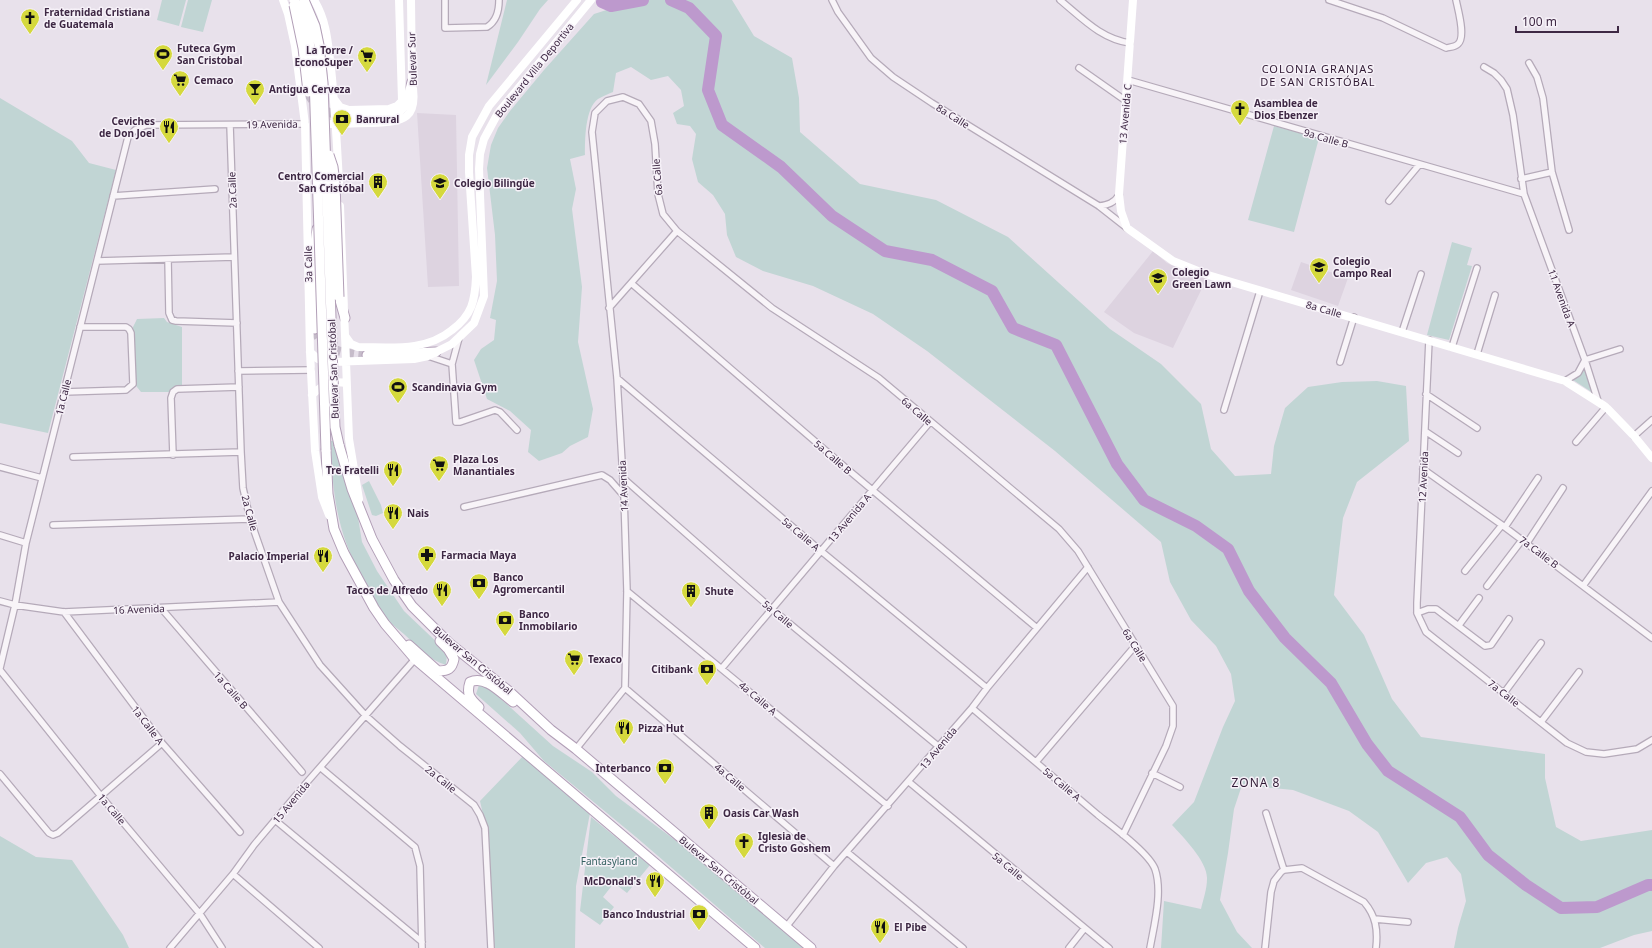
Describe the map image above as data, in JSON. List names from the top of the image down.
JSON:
{
  "streets": {
    "main road": ["Bulevar San Cristóbal"],
    "street": [
      "Bulevar Sur",
      "Boulevard Villa Deportiva",
      "13 Avenida C",
      "8a Calle",
      "19 Avenida",
      "9a Calle B",
      "6a Calle",
      "2a Calle",
      "3a Calle",
      "11 Avenida A",
      "1a Calle",
      "5a Calle B",
      "12 Avenida",
      "14 Avenida",
      "13 Avenida A",
      "5a Calle A",
      "7a Calle B",
      "16 Avenida",
      "5a Calle",
      "1a Calle B",
      "7a Calle",
      "4a Calle A",
      "1a Calle A",
      "13 Avenida",
      "4a Calle",
      "15 Avenida"
    ]
  },
  "crossings": [
    ["Bulevar Sur", "19 Avenida"],
    ["Boulevard Villa Deportiva", "3a Calle"],
    ["13 Avenida C", "8a Calle"],
    ["13 Avenida C", "9a Calle B"],
    ["8a Calle", "11 Avenida A"],
    ["8a Calle", "12 Avenida"],
    ["19 Avenida", "2a Calle"],
    ["19 Avenida", "3a Calle"],
    ["19 Avenida", "1a Calle"],
    ["9a Calle B", "11 Avenida A"],
    ["6a Calle", "14 Avenida"],
    ["6a Calle", "13 Avenida A"],
    ["6a Calle", "13 Avenida"],
    ["2a Calle", "16 Avenida"],
    ["2a Calle", "15 Avenida"],
    ["3a Calle", "Bulevar San Cristóbal"],
    ["Bulevar San Cristóbal", "13 Avenida"],
    ["Bulevar San Cristóbal", "15 Avenida"],
    ["1a Calle", "16 Avenida"],
    ["1a Calle", "15 Avenida"],
    ["5a Calle B", "13 Avenida A"],
    ["5a Calle B", "13 Avenida"],
    ["12 Avenida", "7a Calle B"],
    ["12 Avenida", "7a Calle"],
    ["14 Avenida", "5a Calle A"],
    ["14 Avenida", "5a Calle"],
    ["14 Avenida", "4a Calle A"],
    ["14 Avenida", "4a Calle"],
    ["13 Avenida A", "5a Calle A"],
    ["13 Avenida A", "5a Calle"],
    ["13 Avenida A", "4a Calle A"],
    ["5a Calle A", "13 Avenida"],
    ["16 Avenida", "1a Calle B"],
    ["16 Avenida", "1a Calle A"],
    ["5a Calle", "13 Avenida"],
    ["4a Calle A", "13 Avenida"],
    ["13 Avenida", "4a Calle"]
  ],
  "districts": ["COLONIA GRANJAS DE SAN CRISTÓBAL", "ZONA 8"],
  "parks": ["Fantasyland"],
  "places": {
    "church": ["Fraternidad Cristiana de Guatemala", "Asamblea de Dios Ebenzer", "Iglesia de Cristo Goshem"],
    "sports": ["Futeca Gym San Cristobal", "Scandinavia Gym"],
    "supermarket": [
      "La Torre / EconoSuper",
      "Cemaco",
      "Plaza Los Manantiales",
      "Texaco"
    ],
    "bar": ["Antigua Cerveza"],
    "bank": [
      "Banrural",
      "Banco Agromercantil",
      "Banco Inmobilario",
      "Citibank",
      "Interbanco",
      "Banco Industrial"
    ],
    "restaurant": [
      "Ceviches de Don Joel",
      "Tre Fratelli",
      "Nais",
      "Palacio Imperial",
      "Tacos de Alfredo",
      "Pizza Hut",
      "McDonald's",
      "El Pibe"
    ],
    "building": ["Centro Comercial San Cristóbal", "Shute", "Oasis Car Wash"],
    "school or university": ["Colegio Bilingüe", "Colegio Campo Real", "Colegio Green Lawn"],
    "pharmacy": ["Farmacia Maya"]
  },
  "scale_bar": "100 m"
}
